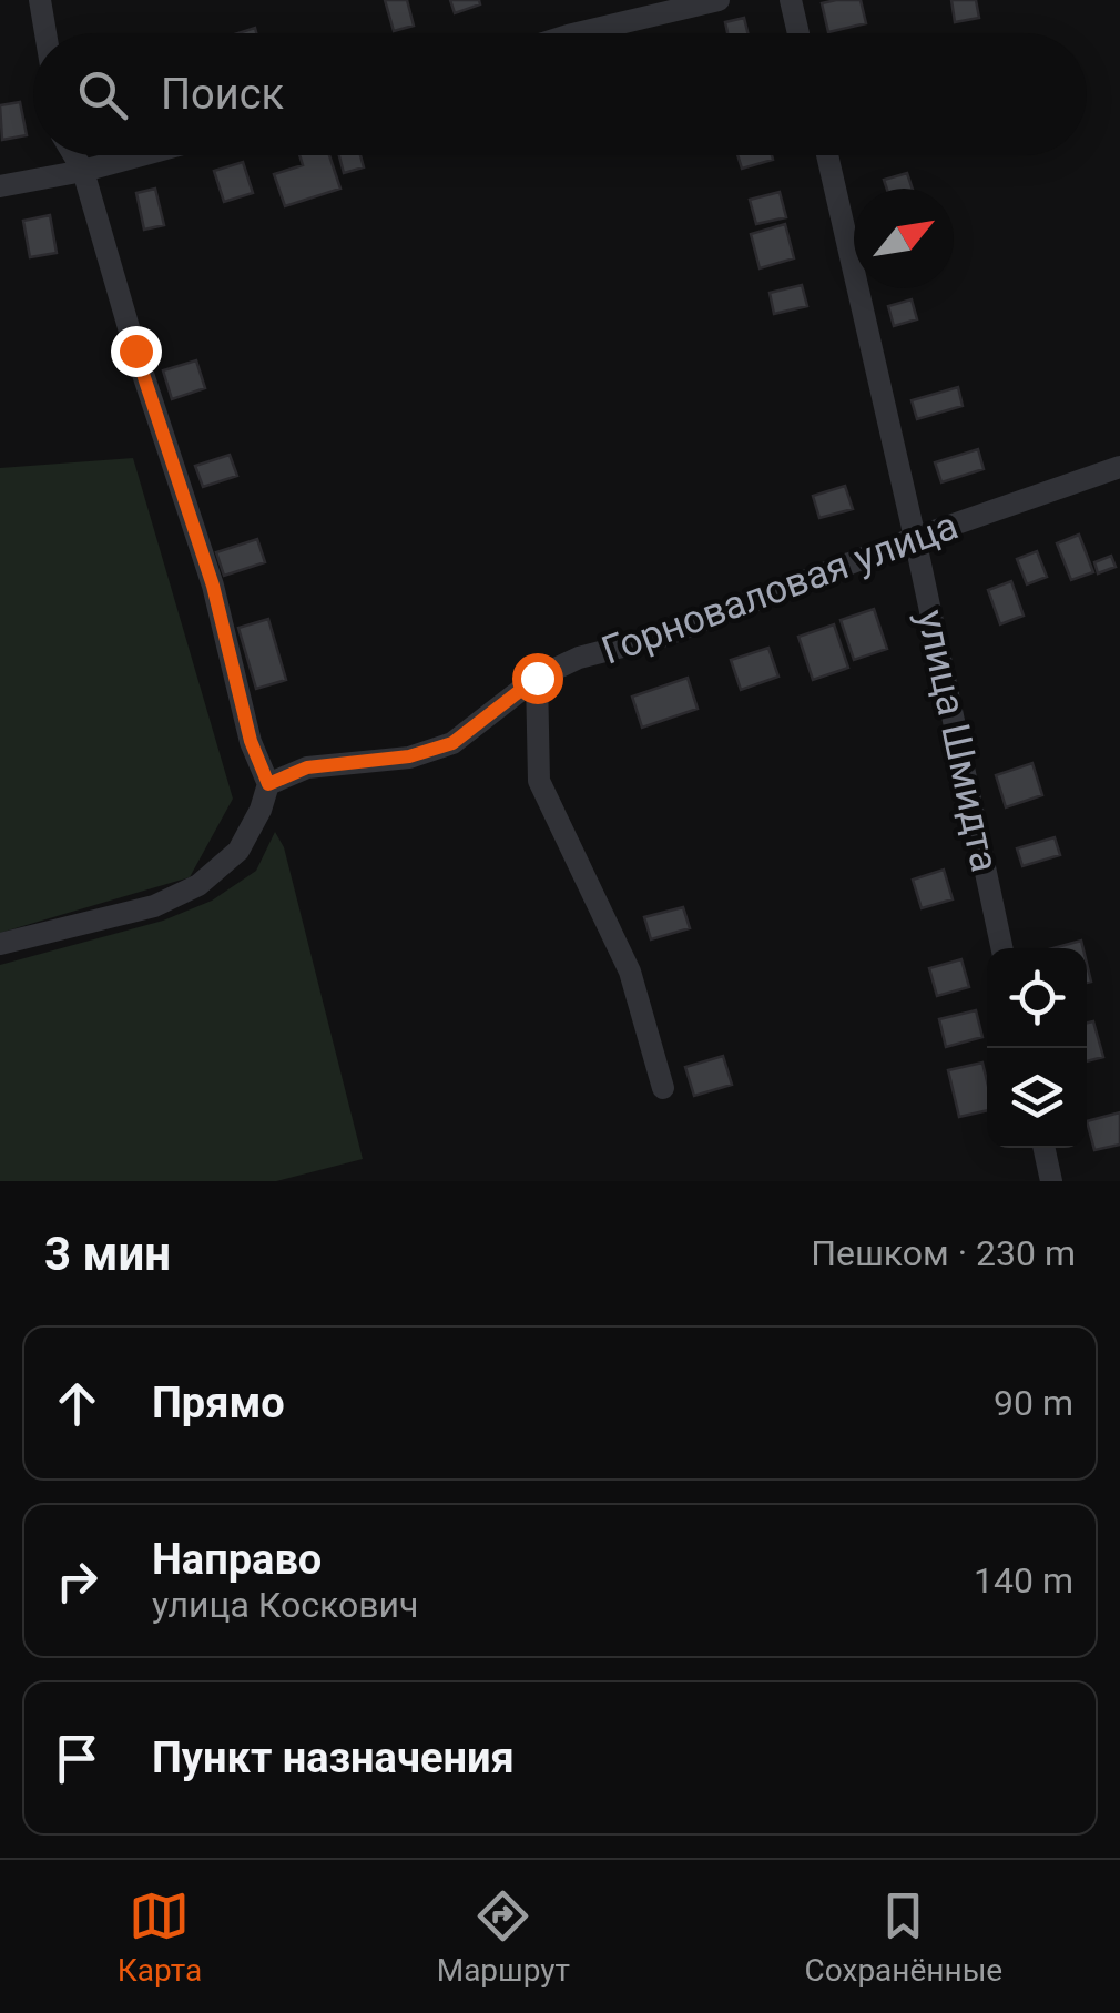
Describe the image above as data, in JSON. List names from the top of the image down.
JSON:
{
  "streets": {
    "street": ["Горноваловая улица", "улица Шмидта"]
  },
  "crossings": [
    ["Горноваловая улица", "улица Шмидта"]
  ],
  "north": "top right",
  "page": {
    "search": "Поиск",
    "heading": ["3 мин", "Пешком · 230 m"],
    "list": [
      ["Прямо", "90 m"],
      ["Направо", "улица Коскович", "140 m"],
      "Пункт назначения"
    ],
    "nav": ["Карта", "Маршрут", "Сохранённые"]
  }
}
